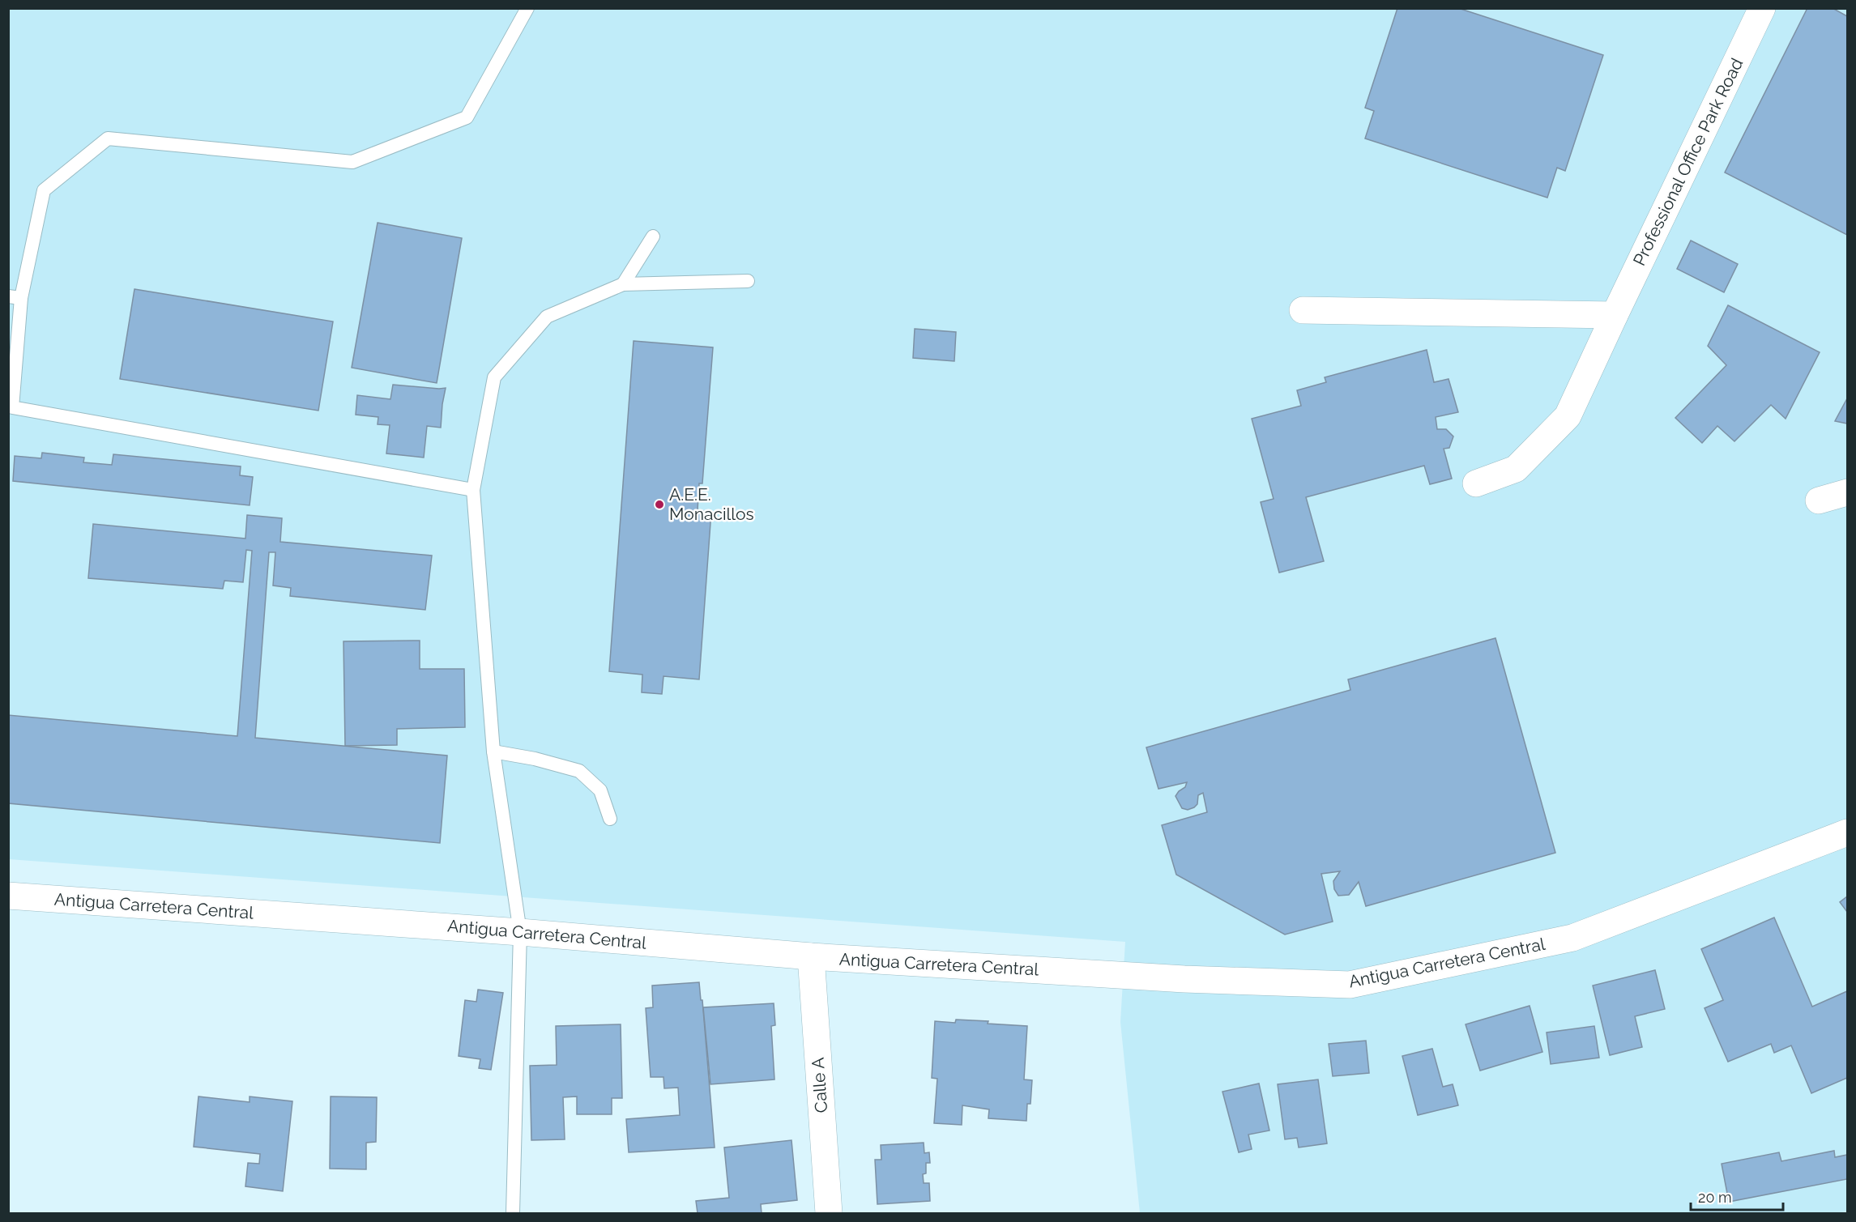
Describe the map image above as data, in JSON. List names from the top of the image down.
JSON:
{
  "streets": {
    "street": ["Professional Office Park Road", "Antigua Carretera Central", "Calle A"]
  },
  "crossings": [
    ["Antigua Carretera Central", "Calle A"]
  ],
  "places": ["A.E.E. Monacillos"],
  "scale_bar": "20 m"
}
